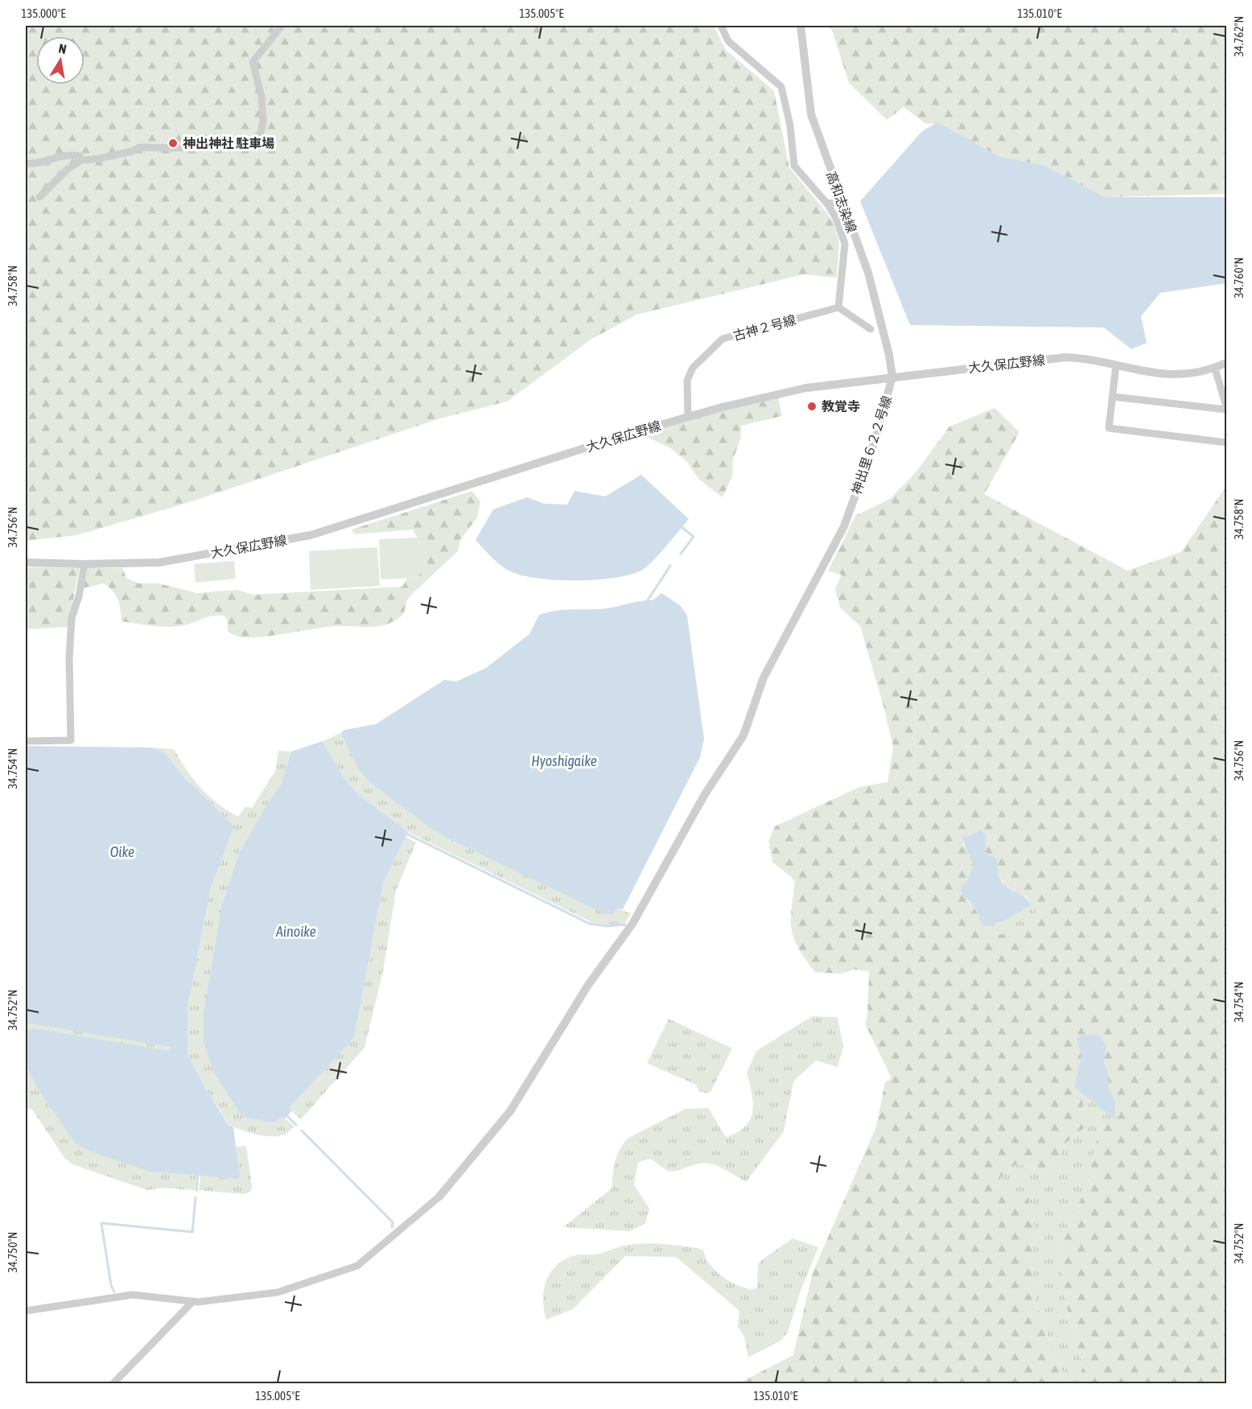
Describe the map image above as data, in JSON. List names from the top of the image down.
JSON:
{
  "streets": {
    "street": [
      "高和志染線",
      "古神２号線",
      "大久保広野線",
      "神出里６２２号線"
    ]
  },
  "crossings": [
    ["高和志染線", "大久保広野線"],
    ["高和志染線", "神出里６２２号線"],
    ["古神２号線", "大久保広野線"],
    ["大久保広野線", "神出里６２２号線"]
  ],
  "water": ["Hyoshigaike", "Oike", "Ainoike"],
  "places": ["神出神社 駐車場", "教覚寺"],
  "north": "top",
  "coordinates": [
    "135.000°E",
    "135.005°E",
    "135.010°E",
    "34.762°N",
    "34.760°N",
    "34.758°N",
    "34.756°N",
    "34.754°N",
    "34.752°N",
    "34.750°N"
  ]
}
